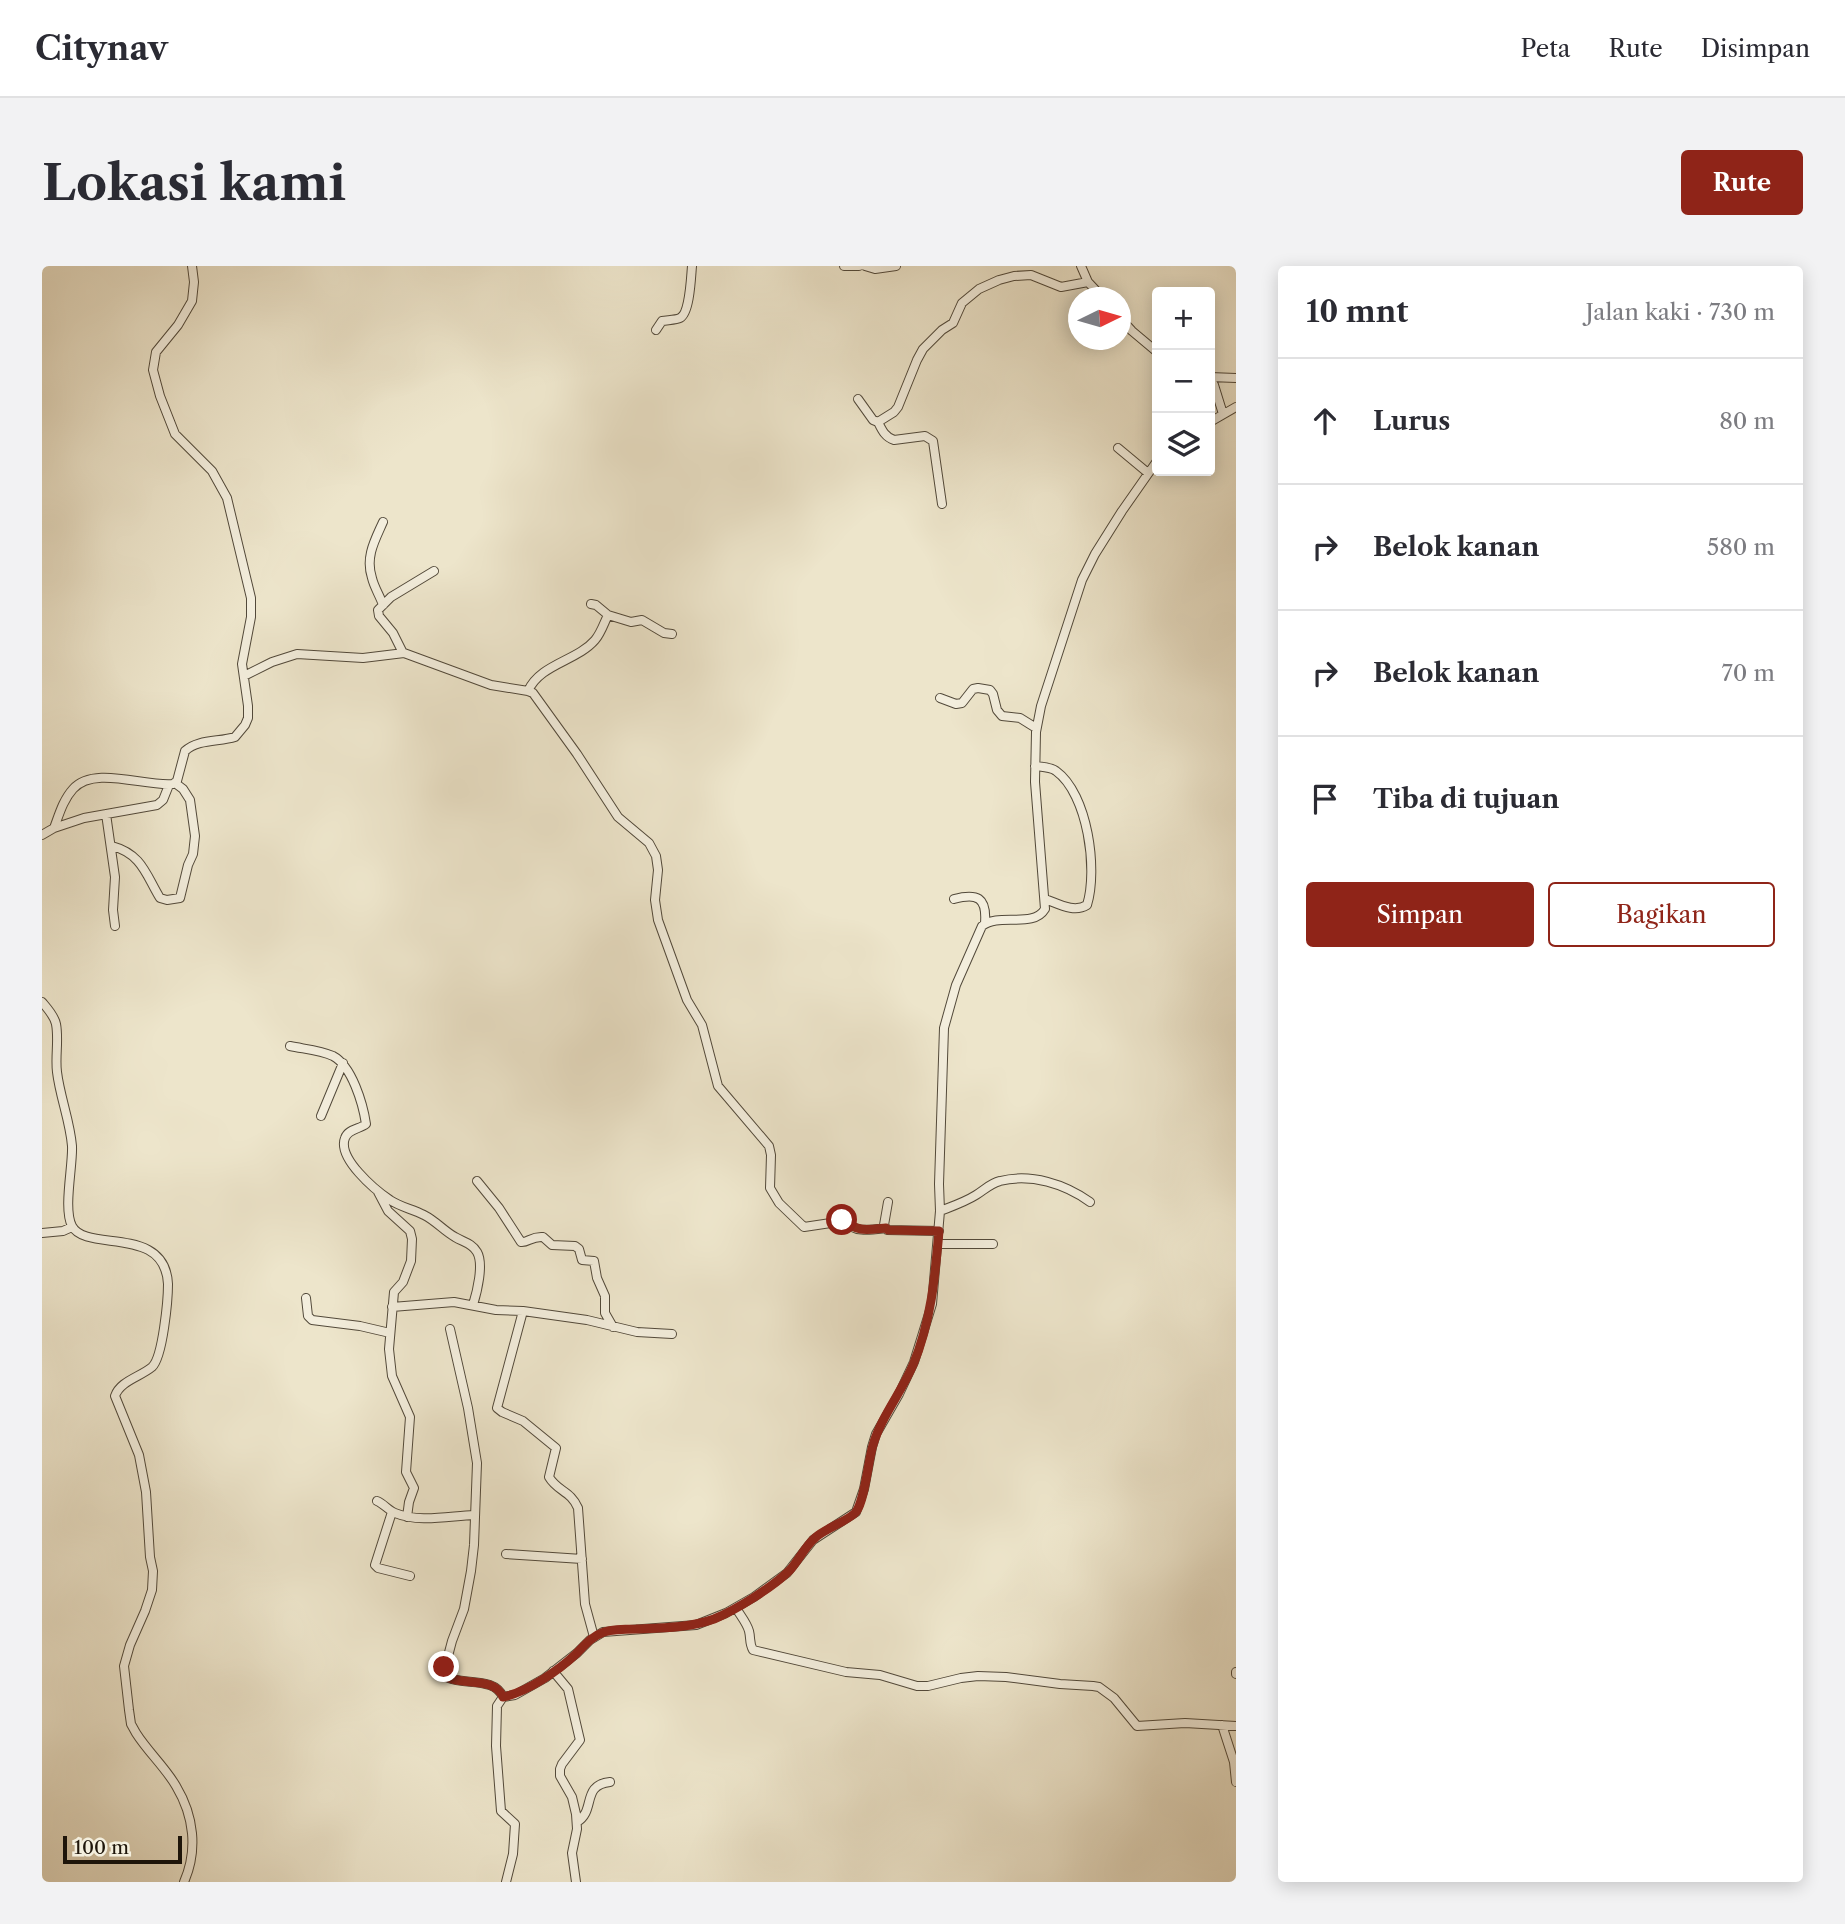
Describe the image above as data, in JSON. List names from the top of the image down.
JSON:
{
  "scale_bar": "100 m",
  "north": "right",
  "page": {
    "header": "Citynav",
    "nav": ["Peta", "Rute", "Disimpan"],
    "buttons": [
      "Rute",
      ["Simpan", "Bagikan"]
    ],
    "title": "Lokasi kami",
    "heading": ["10 mnt", "Jalan kaki · 730 m"],
    "map_buttons": ["+", "−"],
    "list": [
      ["Lurus", "80 m"],
      ["Belok kanan", "580 m"],
      ["Belok kanan", "70 m"],
      "Tiba di tujuan"
    ],
    "scale": "100 m"
  }
}
